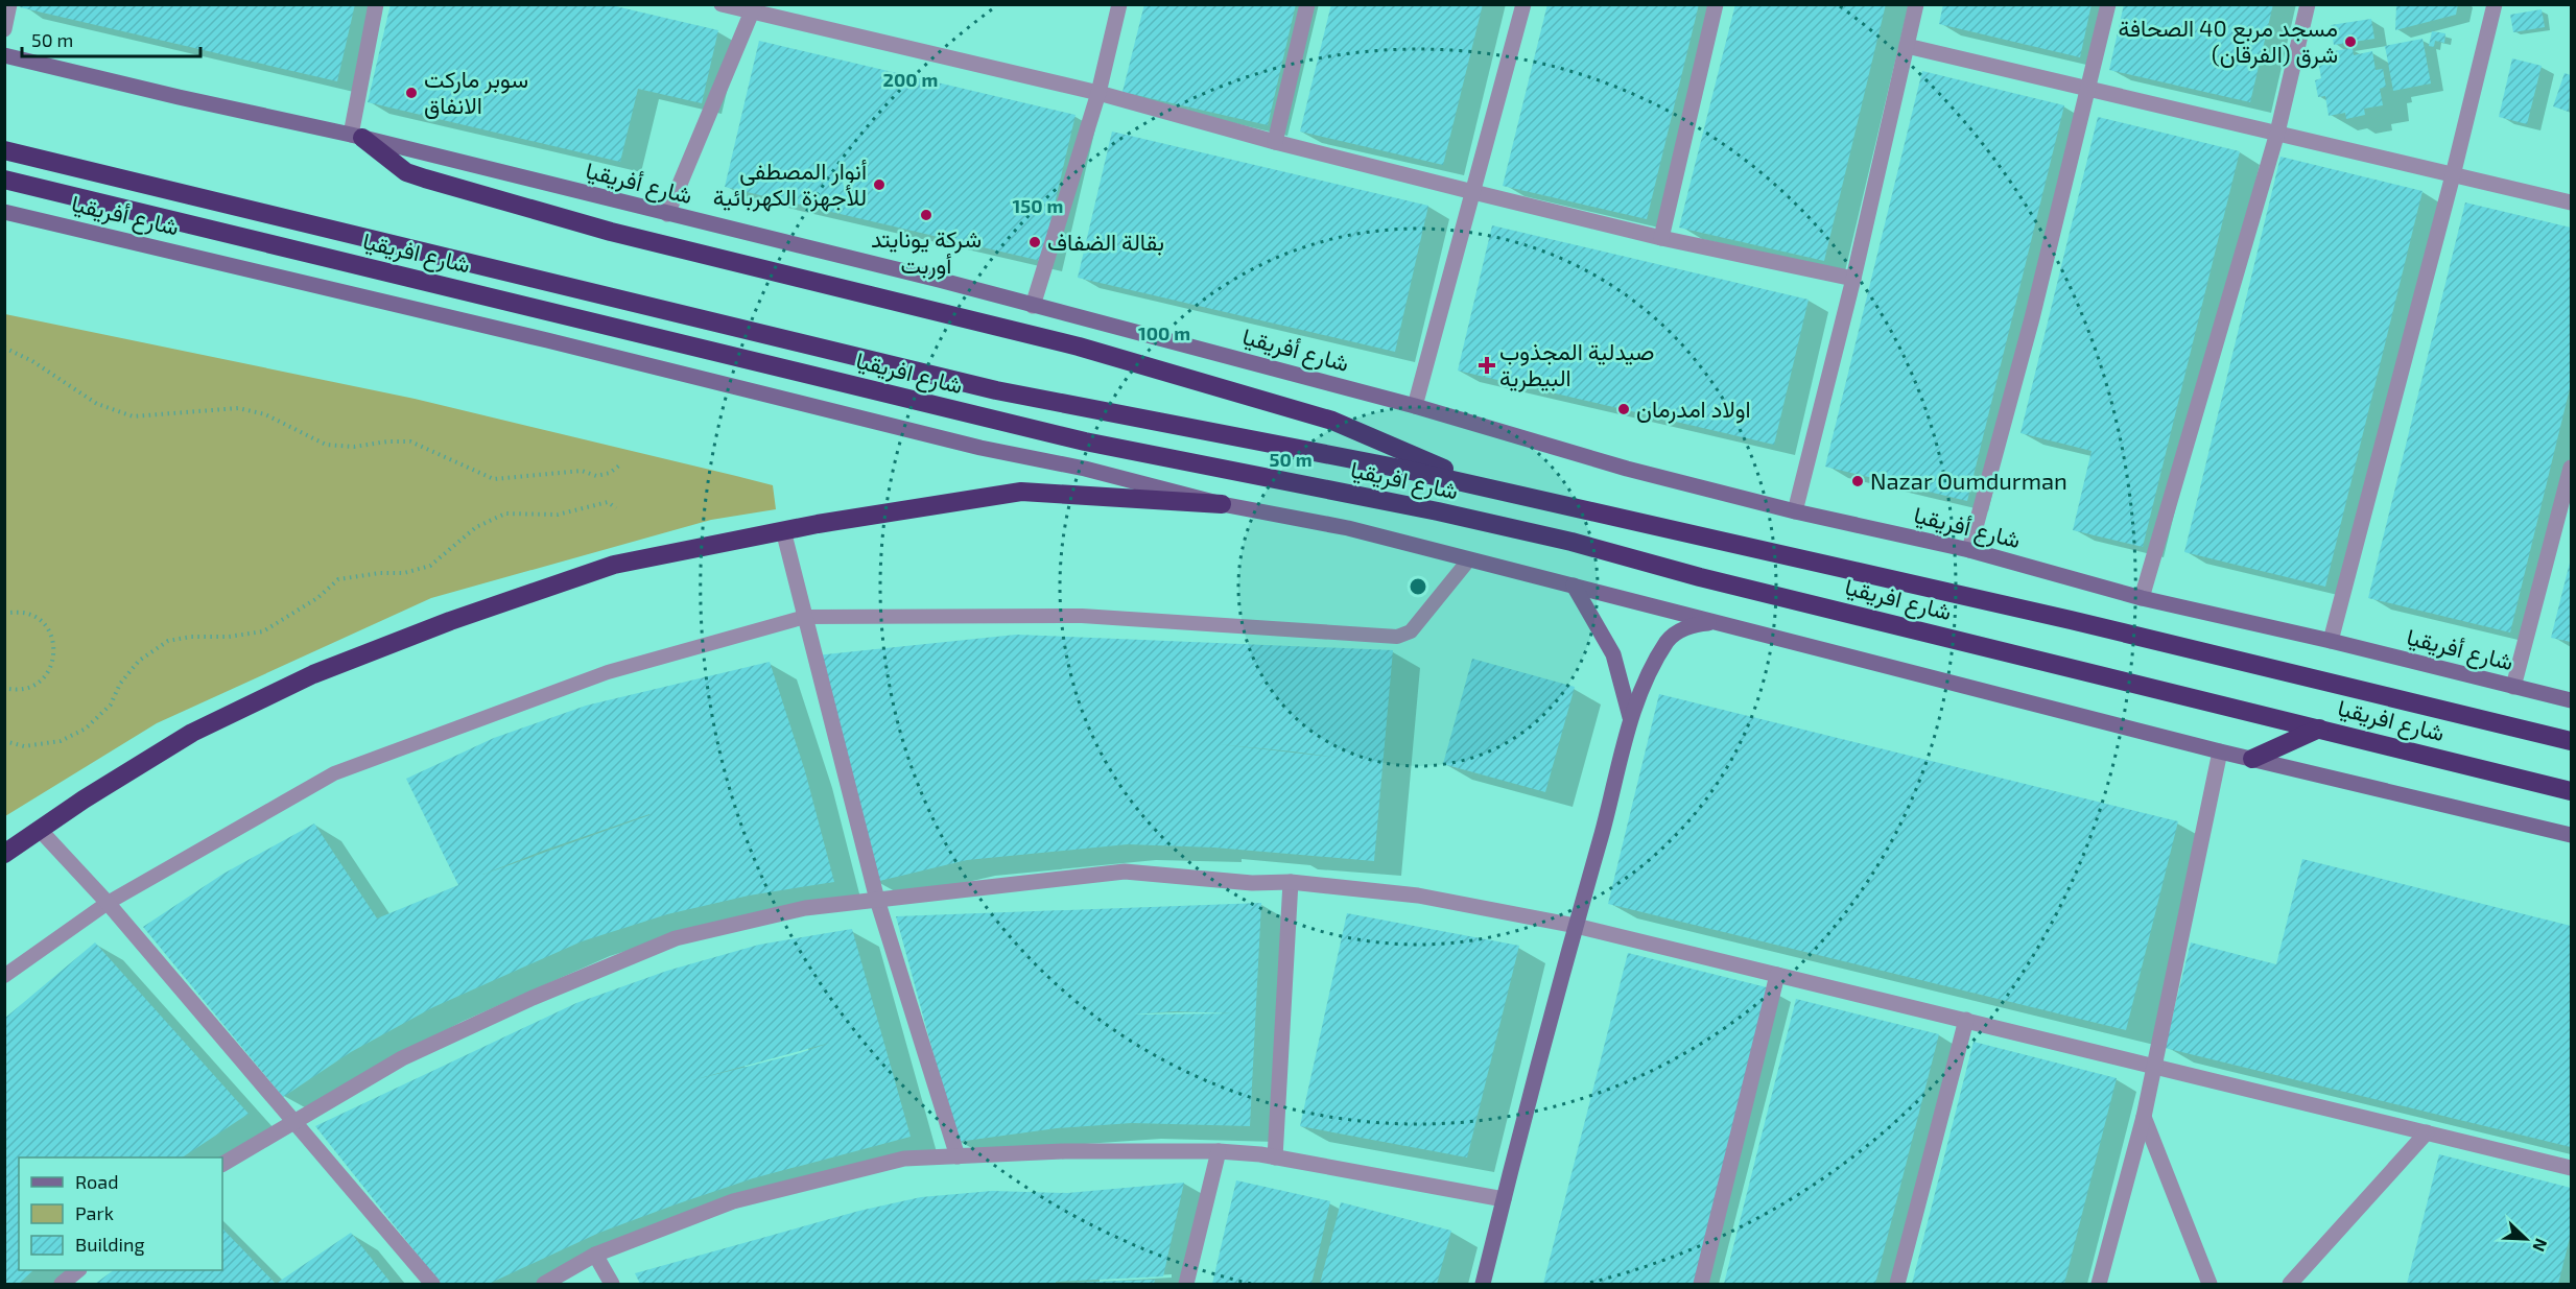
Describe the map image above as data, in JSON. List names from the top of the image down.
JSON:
{
  "streets": {
    "highway": ["شارع افريقيا"],
    "street": ["شارع أفريقيا"]
  },
  "places": {
    "other": [
      "مسجد مربع 40 الصحافة شرق (الفرقان)",
      "سوبر ماركت الانفاق",
      "أنوار المصطفى للأجهزة الكهربائية",
      "شركة يونايتد أوربت",
      "بقالة الضفاف",
      "اولاد امدرمان",
      "Nazar Oumdurman"
    ],
    "health": ["صيدلية المجذوب البيطرية"]
  },
  "legend": ["Road", "Park", "Building"],
  "scale_bar": "50 m",
  "north": "bottom right",
  "rings": [
    "200 m",
    "150 m",
    "100 m",
    "50 m"
  ]
}
